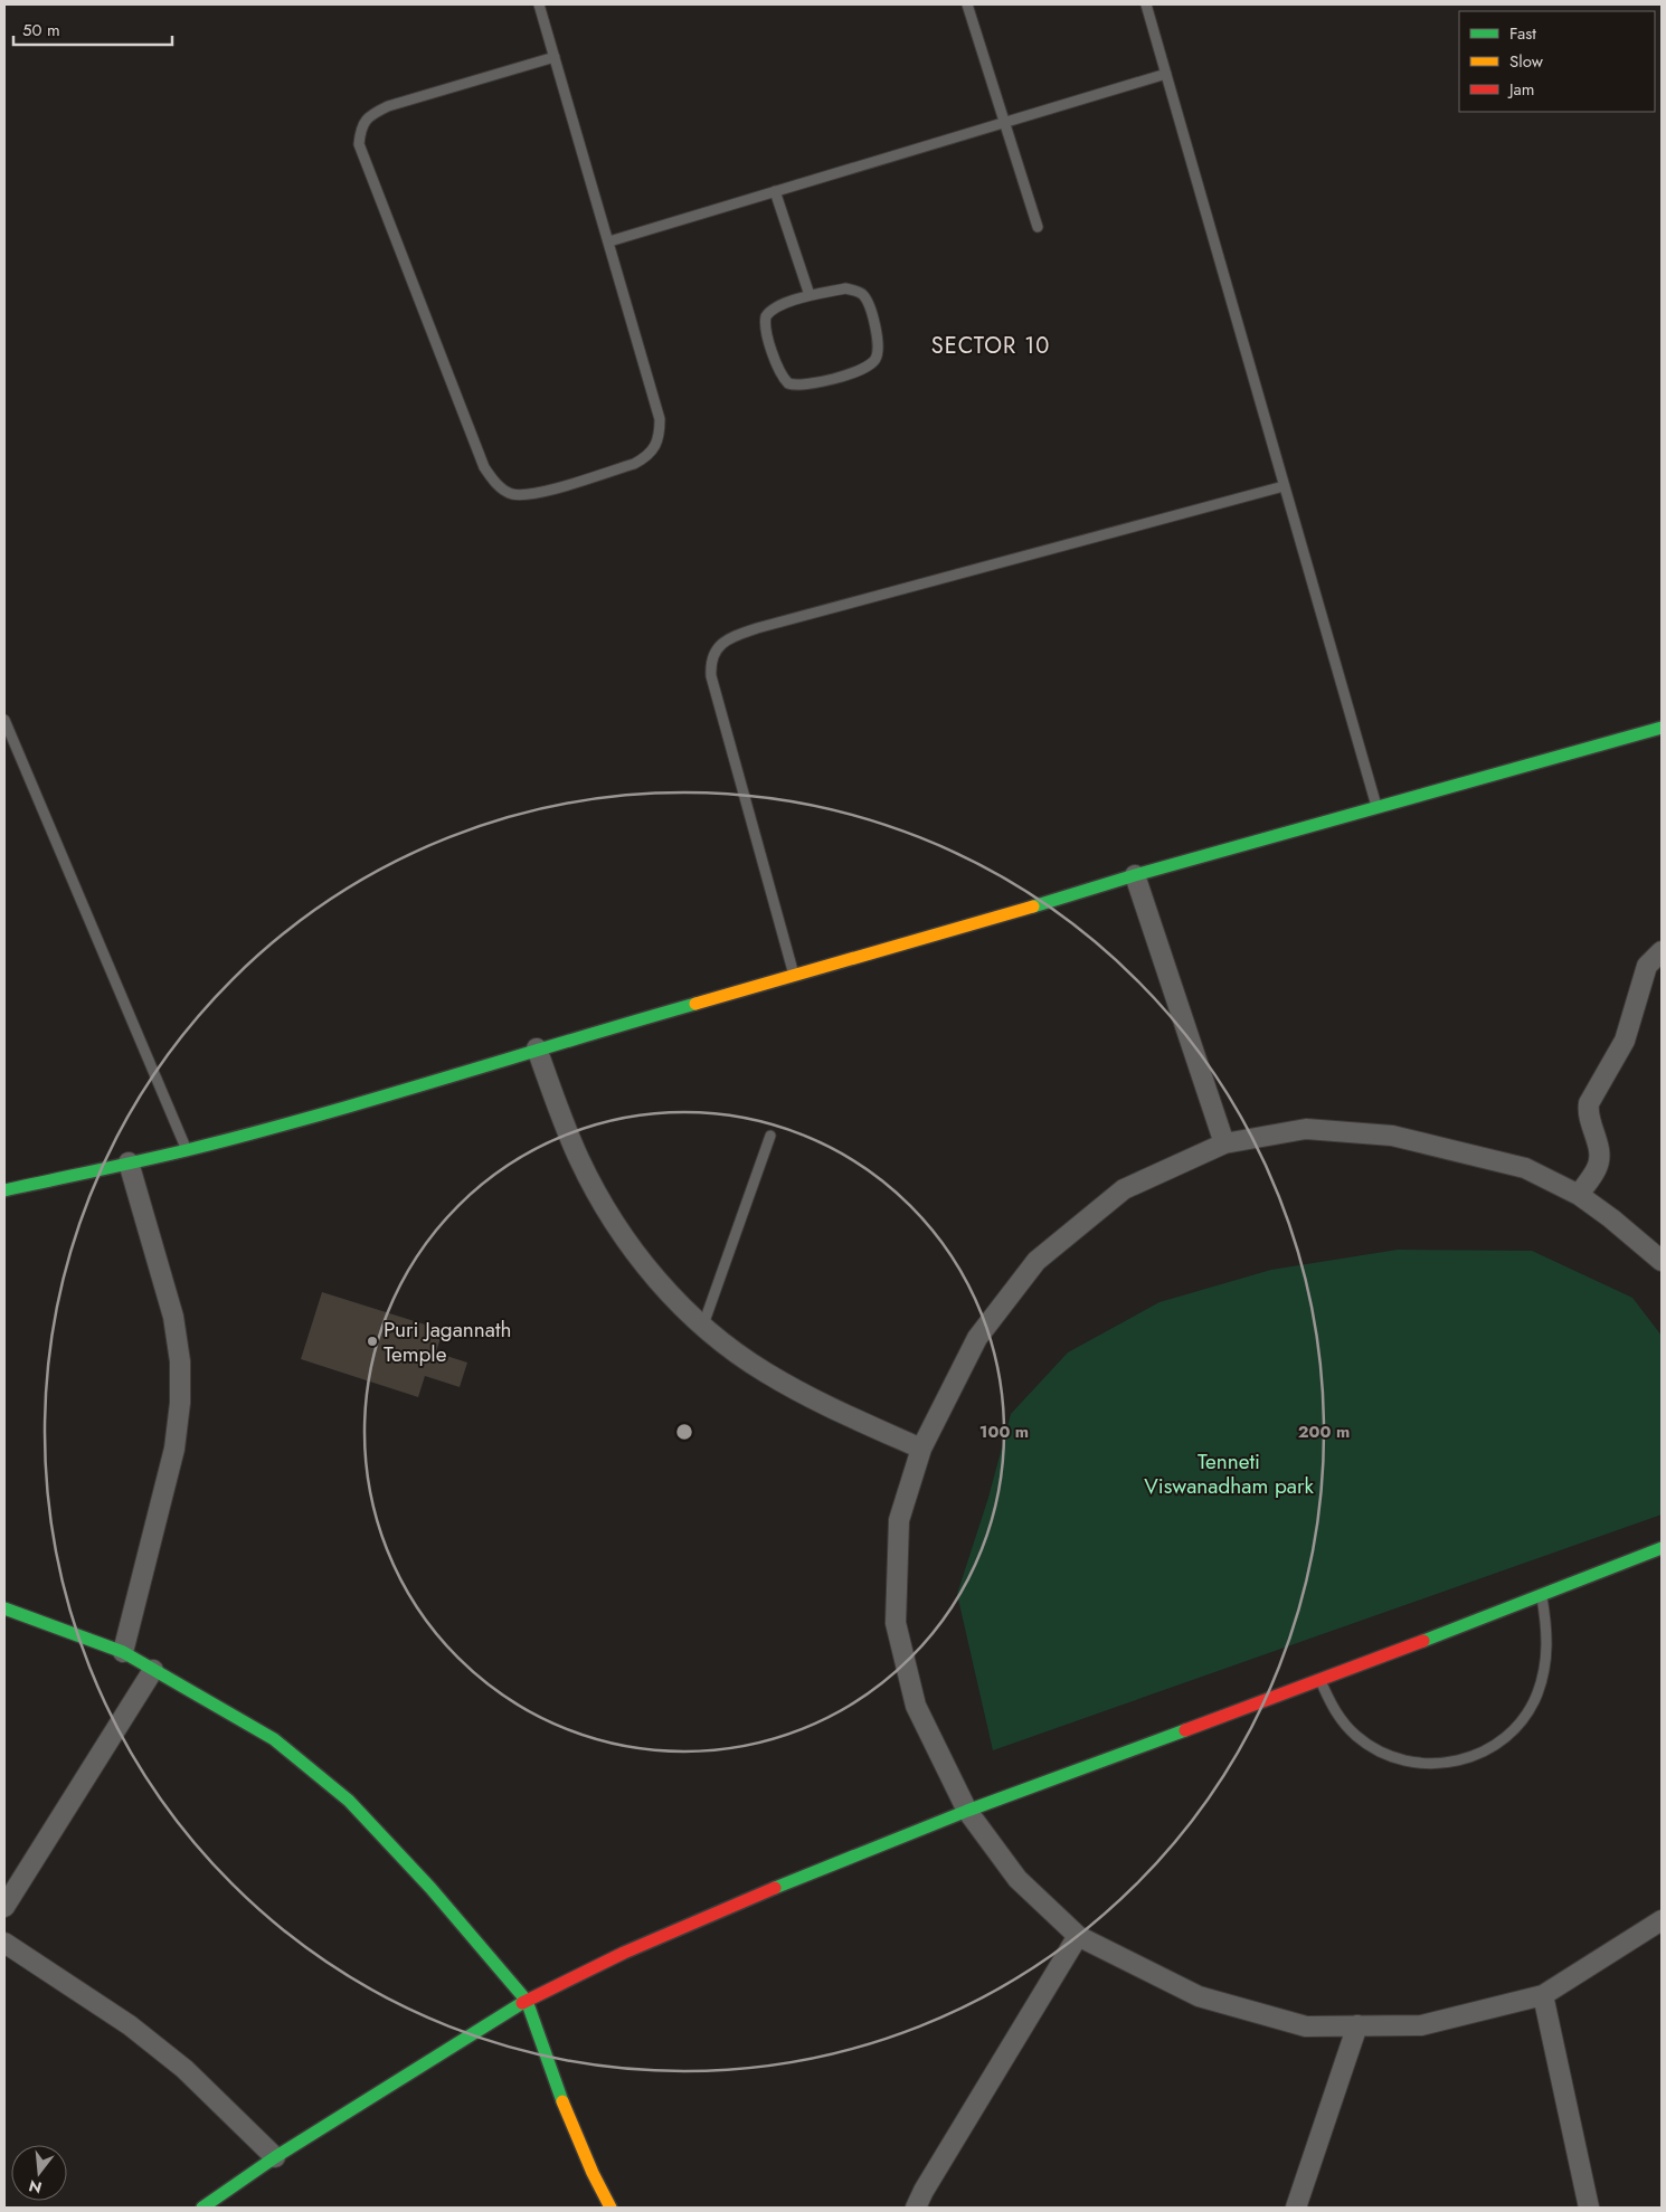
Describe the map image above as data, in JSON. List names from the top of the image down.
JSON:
{
  "districts": ["SECTOR 10"],
  "parks": ["Tenneti Viswanadham park"],
  "places": ["Puri Jagannath Temple"],
  "legend": ["Fast", "Slow", "Jam"],
  "scale_bar": "50 m",
  "north": "bottom",
  "rings": ["100 m", "200 m"]
}
